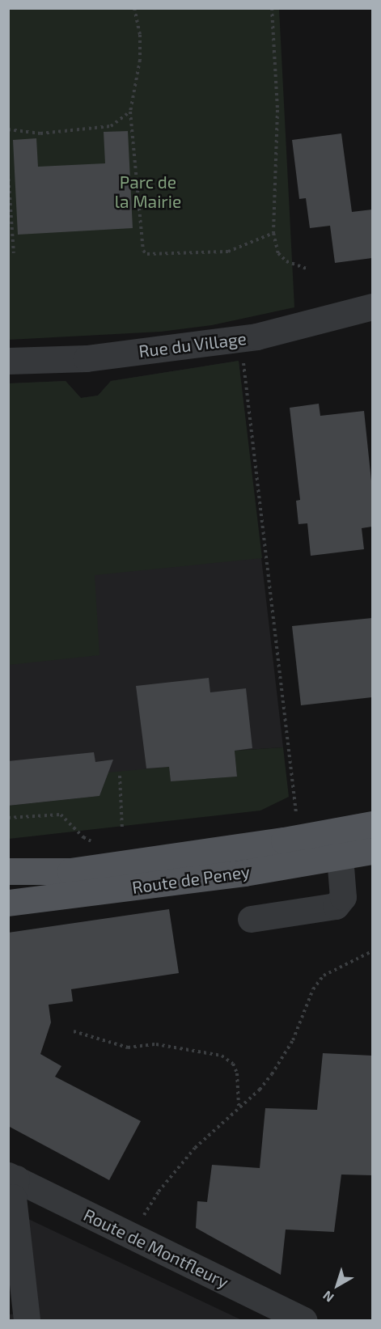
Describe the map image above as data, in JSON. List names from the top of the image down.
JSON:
{
  "streets": {
    "main road": ["Route de Peney"],
    "street": ["Rue du Village", "Route de Montfleury"]
  },
  "parks": ["Parc de la Mairie"],
  "north": "bottom left"
}
